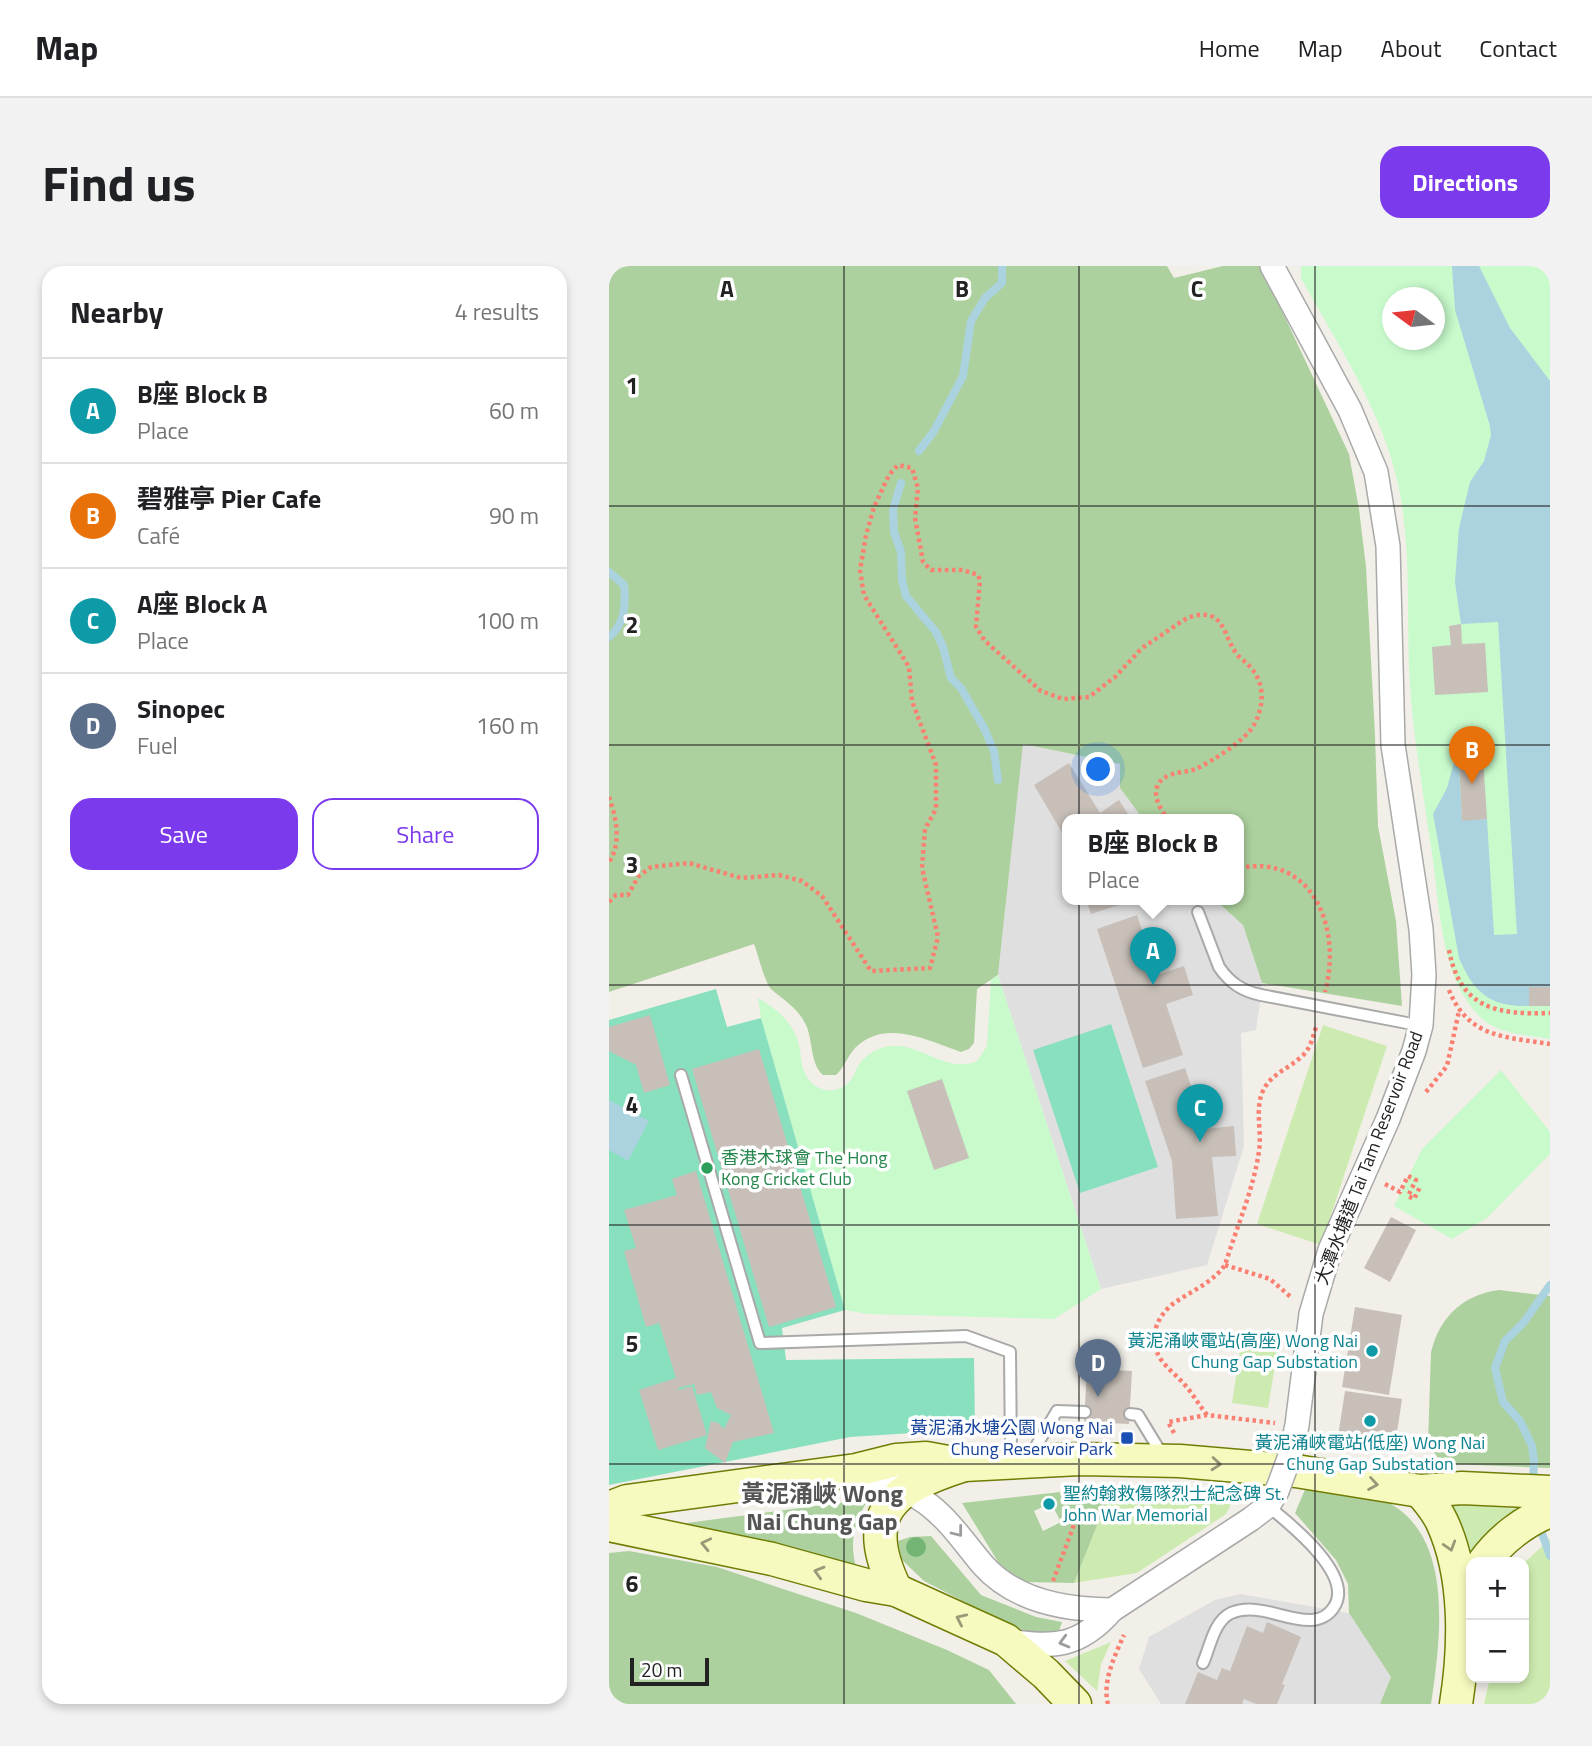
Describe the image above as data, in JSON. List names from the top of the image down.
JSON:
{
  "streets": {
    "street": ["大潭水塘道 Tai Tam Reservoir Road"]
  },
  "districts": ["黃泥涌峽 Wong Nai Chung Gap"],
  "places": {
    "other": [
      "香港木球會 The Hong Kong Cricket Club",
      "黃泥涌峽電站(高座) Wong Nai Chung Gap Substation",
      "黃泥涌峽電站(低座) Wong Nai Chung Gap Substation",
      "聖約翰救傷隊烈士紀念碑 St. John War Memorial"
    ],
    "transit": ["黃泥涌水塘公園 Wong Nai Chung Reservoir Park"]
  },
  "scale_bar": "20 m",
  "north": "left",
  "page": {
    "header": "Map",
    "nav": [
      "Home",
      "Map",
      "About",
      "Contact"
    ],
    "title": "Find us",
    "buttons": [
      "Directions",
      ["Save", "Share"]
    ],
    "heading": ["Nearby", "4 results"],
    "list": [
      {
        "mark": "A",
        "name": "B座 Block B",
        "note": "Place",
        "value": "60 m"
      },
      {
        "mark": "B",
        "name": "碧雅亭 Pier Cafe",
        "note": "Café",
        "value": "90 m"
      },
      {
        "mark": "C",
        "name": "A座 Block A",
        "note": "Place",
        "value": "100 m"
      },
      {
        "mark": "D",
        "name": "Sinopec",
        "note": "Fuel",
        "value": "160 m"
      }
    ],
    "pins": [
      "B",
      "A",
      "C",
      "D"
    ],
    "popup": ["B座 Block B", "Place"],
    "map_buttons": ["+", "−"],
    "scale": "20 m"
  },
  "grid": {
    "columns": ["A", "B", "C"],
    "rows": [
      "1",
      "2",
      "3",
      "4",
      "5",
      "6"
    ]
  }
}
